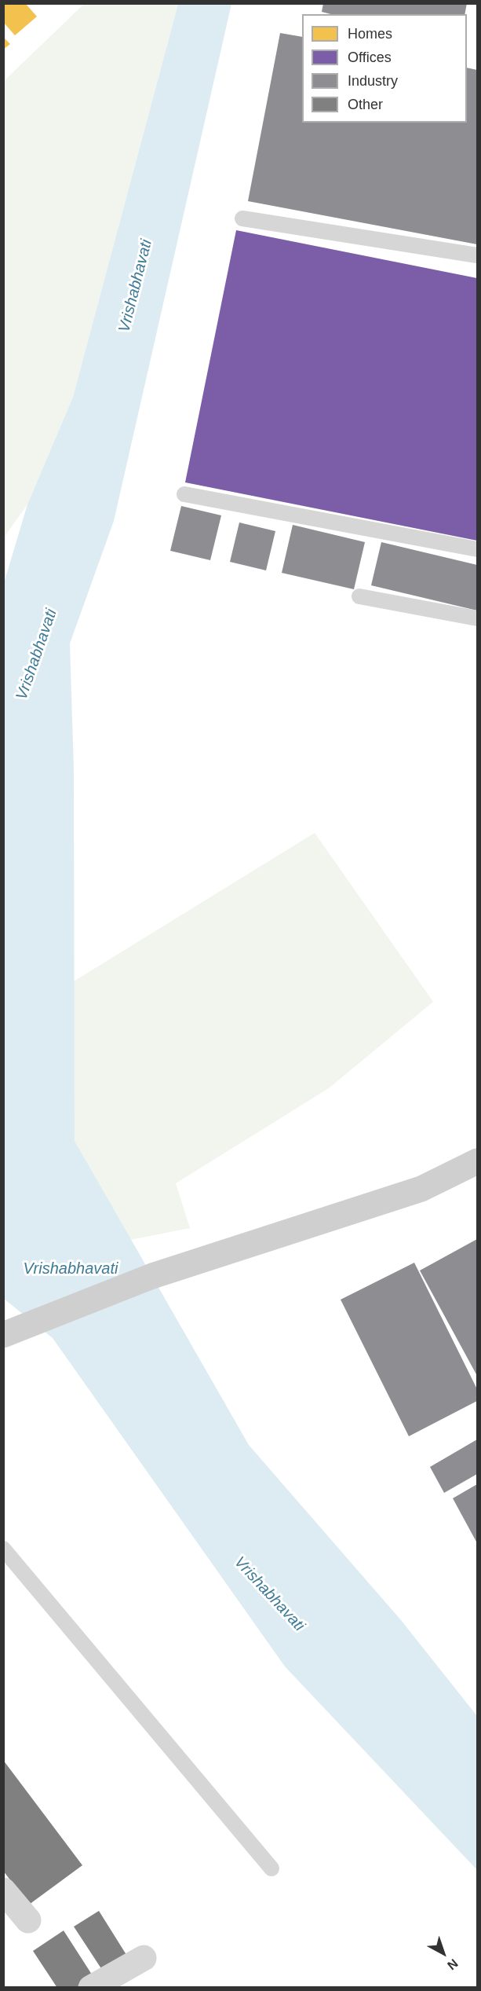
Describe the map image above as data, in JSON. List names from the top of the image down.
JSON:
{
  "water": ["Vrishabhavati"],
  "legend": [
    "Homes",
    "Offices",
    "Industry",
    "Other"
  ],
  "north": "bottom right"
}
